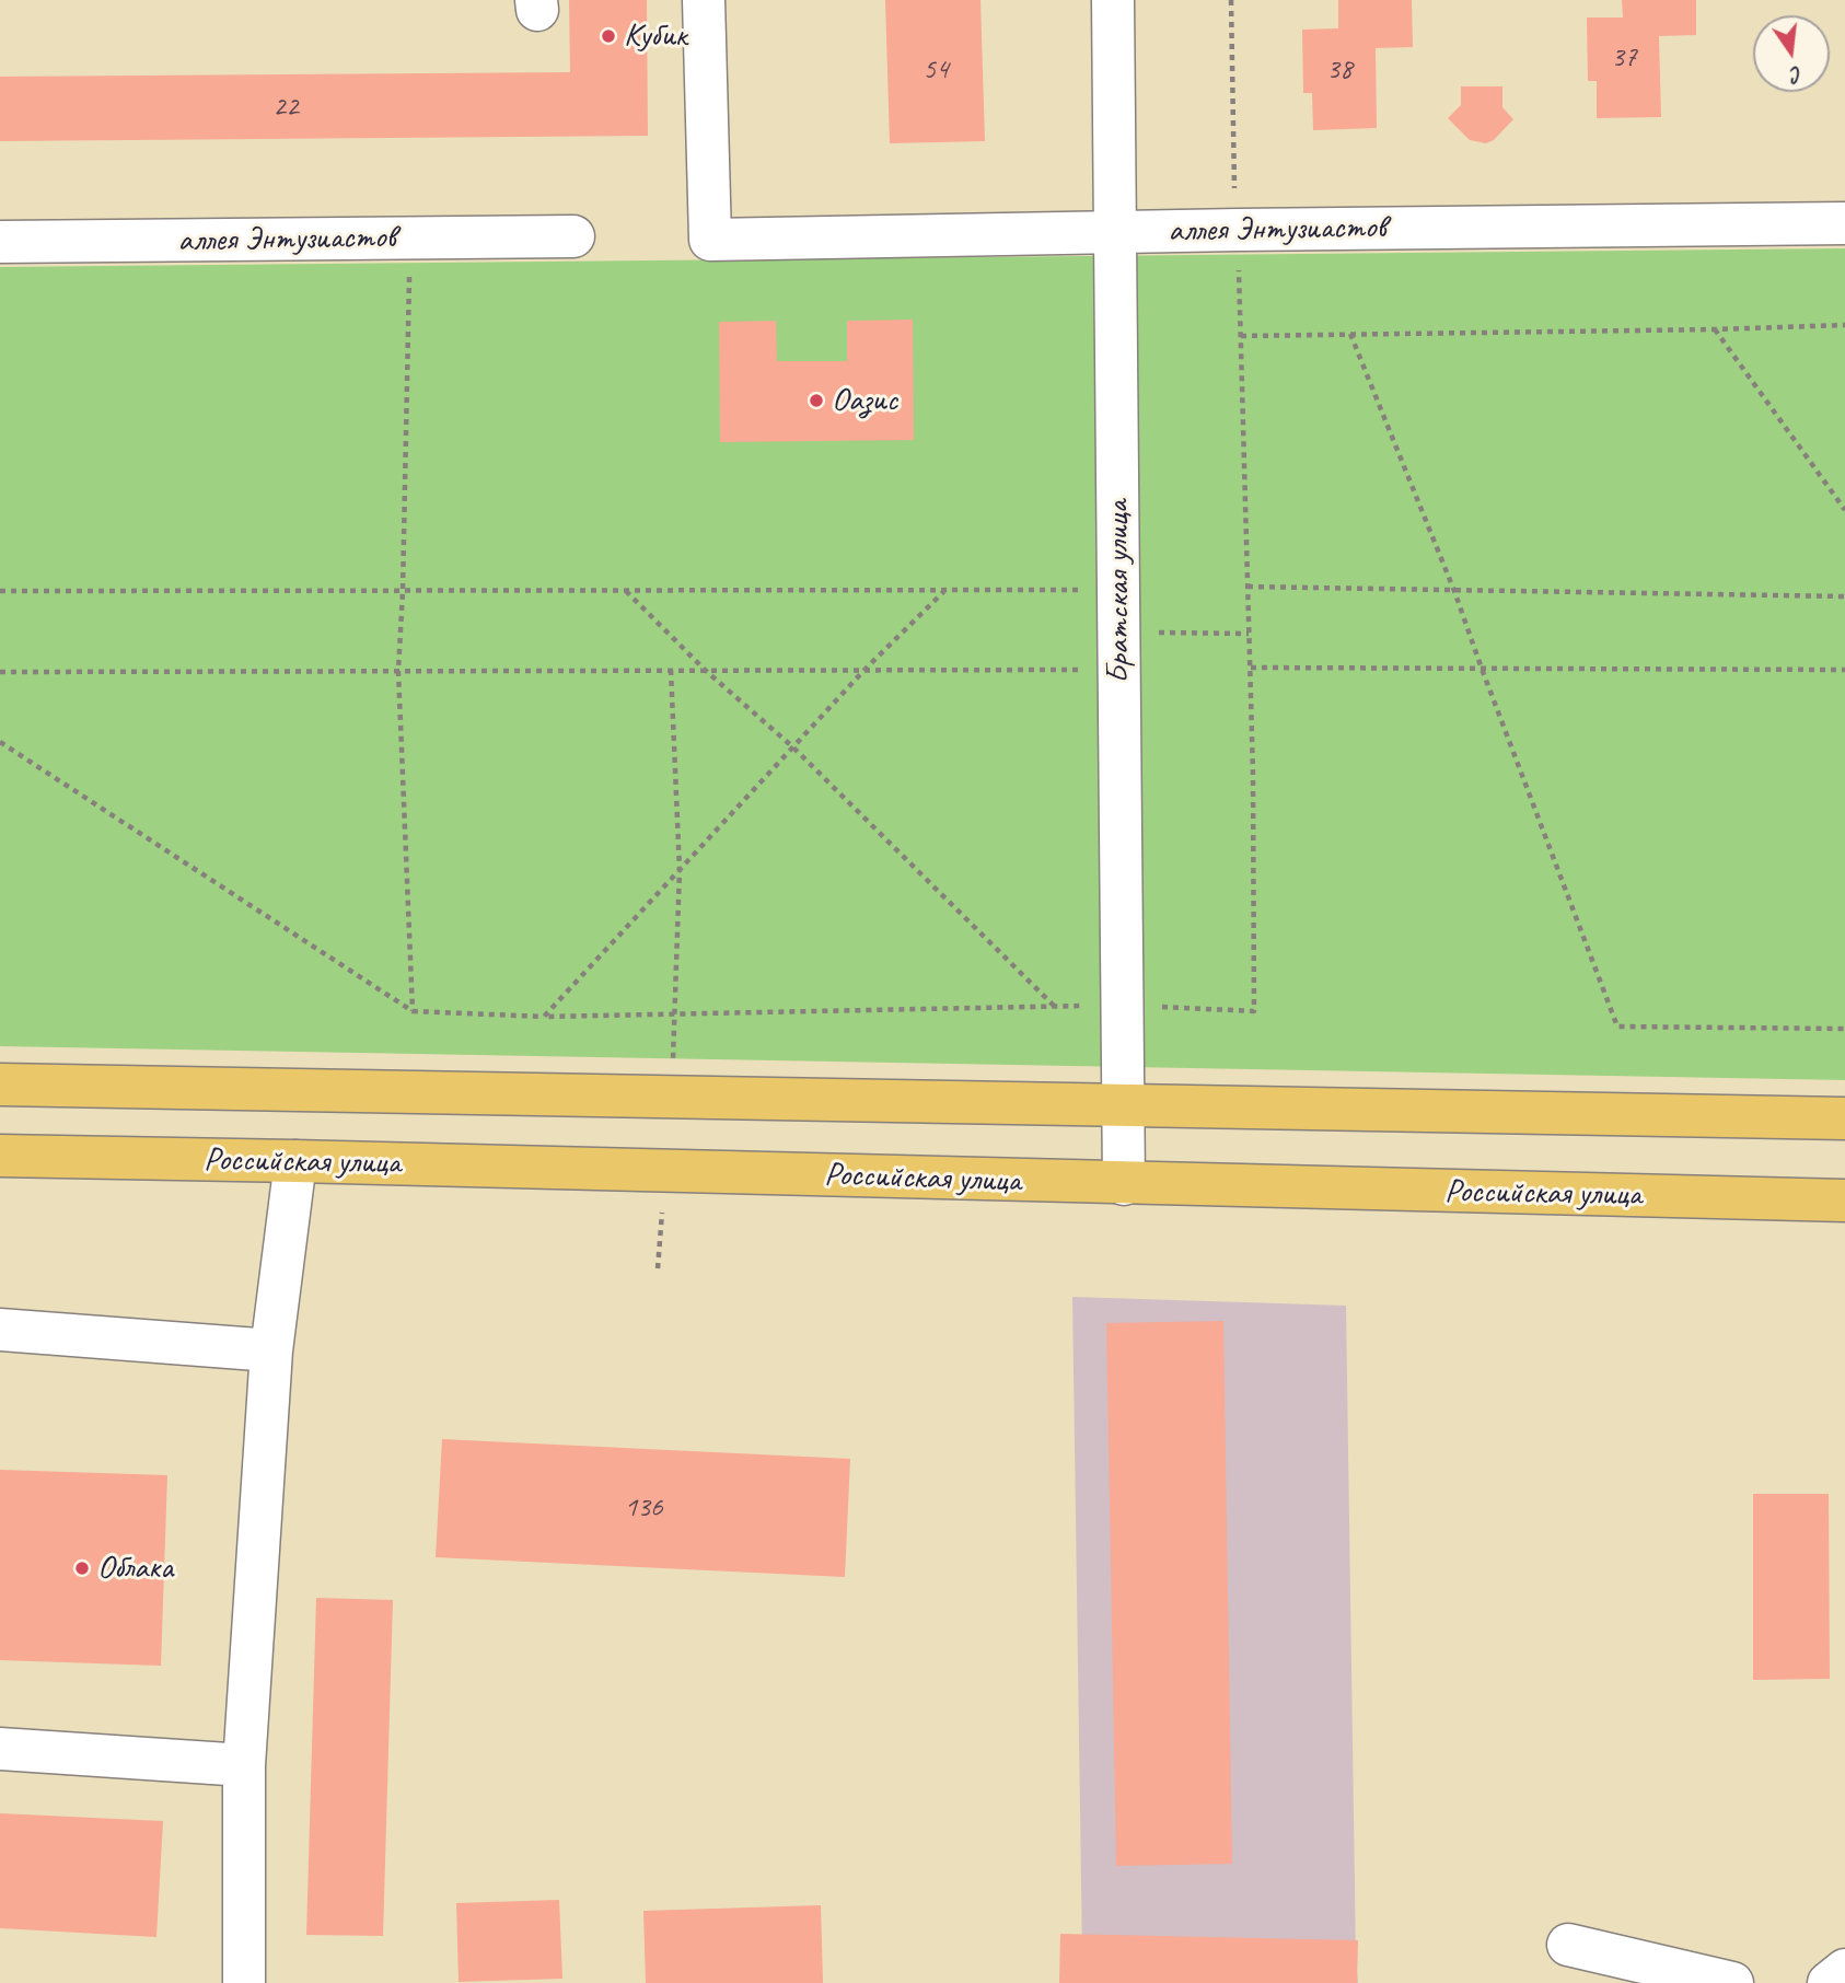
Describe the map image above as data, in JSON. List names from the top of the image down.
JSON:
{
  "streets": {
    "main road": ["Российская улица"],
    "street": ["аллея Энтузиастов", "Братская улица"]
  },
  "crossings": [
    ["аллея Энтузиастов", "Братская улица"],
    ["Братская улица", "Российская улица"]
  ],
  "places": ["Кубик", "Оазис", "Облака"],
  "house_numbers": [
    "37",
    "54",
    "38",
    "22",
    "136"
  ],
  "north": "bottom"
}
